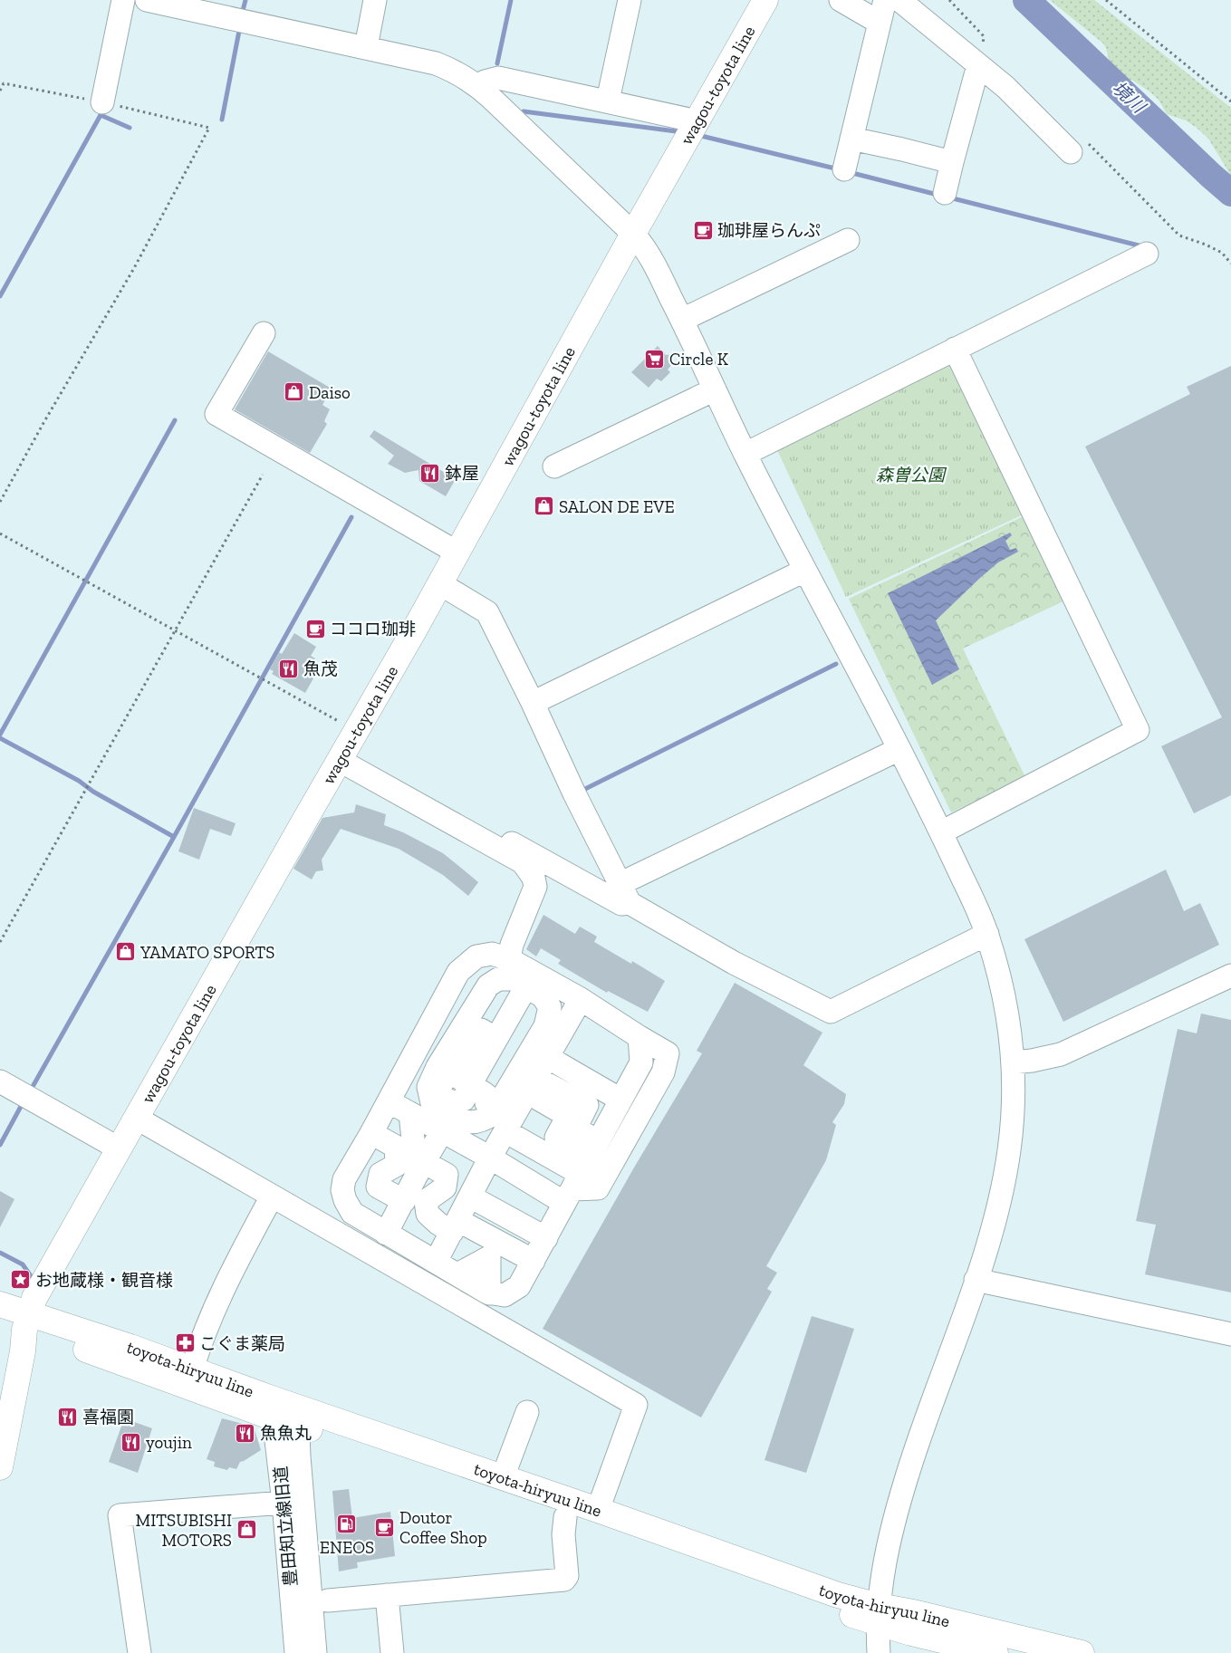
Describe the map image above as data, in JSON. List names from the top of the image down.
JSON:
{
  "streets": {
    "main road": ["wagou-toyota line", "toyota-hiryuu line"],
    "street": ["豊田知立線旧道"]
  },
  "crossings": [
    ["wagou-toyota line", "toyota-hiryuu line"],
    ["toyota-hiryuu line", "豊田知立線旧道"]
  ],
  "water": ["境川"],
  "parks": ["森曽公園"],
  "places": {
    "cafe": ["珈琲屋らんぷ", "ココロ珈琲", "Doutor Coffee Shop"],
    "supermarket": ["Circle K"],
    "shop": [
      "Daiso",
      "SALON DE EVE",
      "YAMATO SPORTS",
      "MITSUBISHI MOTORS"
    ],
    "restaurant": [
      "鉢屋",
      "魚茂",
      "喜福園",
      "魚魚丸",
      "youjin"
    ],
    "place": ["お地蔵様・観音様"],
    "pharmacy": ["こぐま薬局"],
    "fuel station": ["ENEOS"]
  }
}
